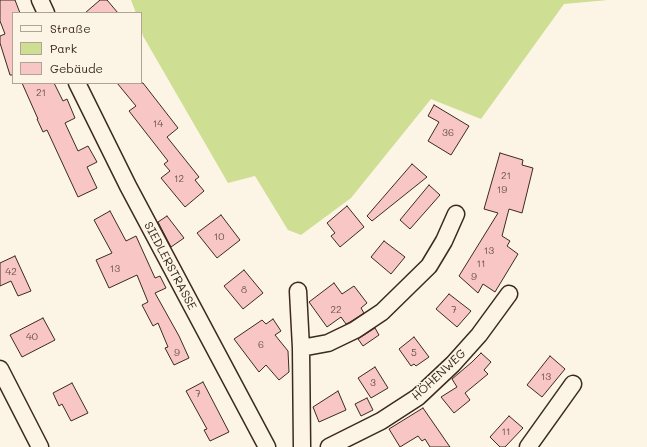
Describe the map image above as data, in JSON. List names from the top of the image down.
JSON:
{
  "streets": {
    "street": ["SIEDLERSTRASSE", "HÖHENWEG"]
  },
  "house_numbers": [
    "21",
    "14",
    "36",
    "21",
    "12",
    "19",
    "10",
    "13",
    "11",
    "13",
    "42",
    "9",
    "8",
    "22",
    "7",
    "40",
    "6",
    "9",
    "5",
    "13",
    "3",
    "7",
    "11"
  ],
  "legend": ["Straße", "Park", "Gebäude"]
}
